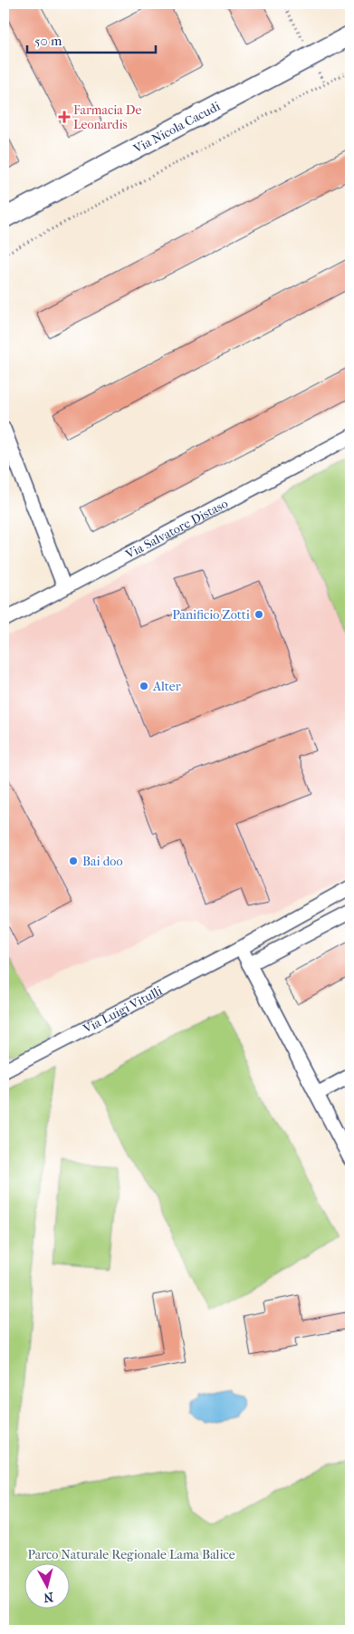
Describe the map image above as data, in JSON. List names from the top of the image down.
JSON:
{
  "streets": {
    "street": ["Via Nicola Cacudi", "Via Salvatore Distaso", "Via Luigi Vitulli"]
  },
  "parks": ["Parco Naturale Regionale Lama Balice"],
  "places": {
    "health": ["Farmacia De Leonardis"],
    "other": ["Panificio Zotti", "Alter", "Bai doo"]
  },
  "scale_bar": "50 m",
  "north": "bottom"
}
